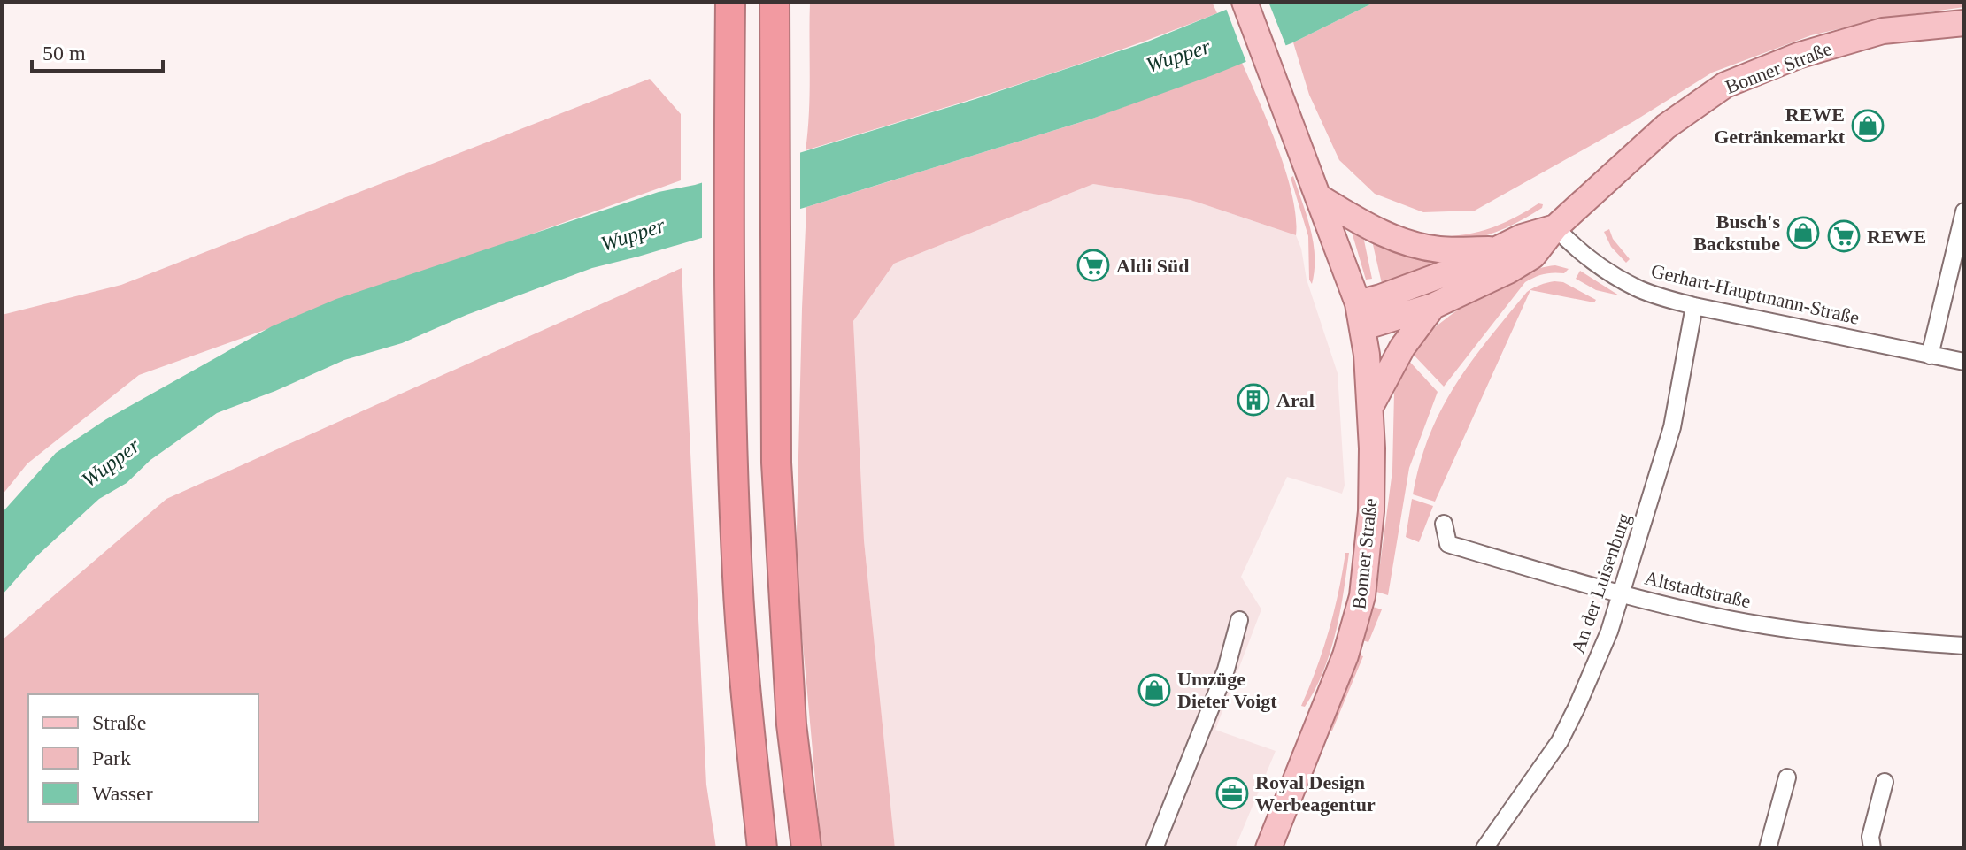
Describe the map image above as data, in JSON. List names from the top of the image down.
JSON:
{
  "streets": {
    "main road": ["Bonner Straße"],
    "street": ["Gerhart-Hauptmann-Straße", "An der Luisenburg", "Altstadtstraße"]
  },
  "crossings": [
    ["Bonner Straße", "Gerhart-Hauptmann-Straße"],
    ["Gerhart-Hauptmann-Straße", "An der Luisenburg"],
    ["An der Luisenburg", "Altstadtstraße"]
  ],
  "water": ["Wupper"],
  "places": {
    "shop": ["REWE Getränkemarkt", "Busch's Backstube", "Umzüge Dieter Voigt"],
    "supermarket": ["REWE", "Aldi Süd"],
    "building": ["Aral"],
    "office": ["Royal Design Werbeagentur"]
  },
  "legend": ["Straße", "Park", "Wasser"],
  "scale_bar": "50 m"
}
